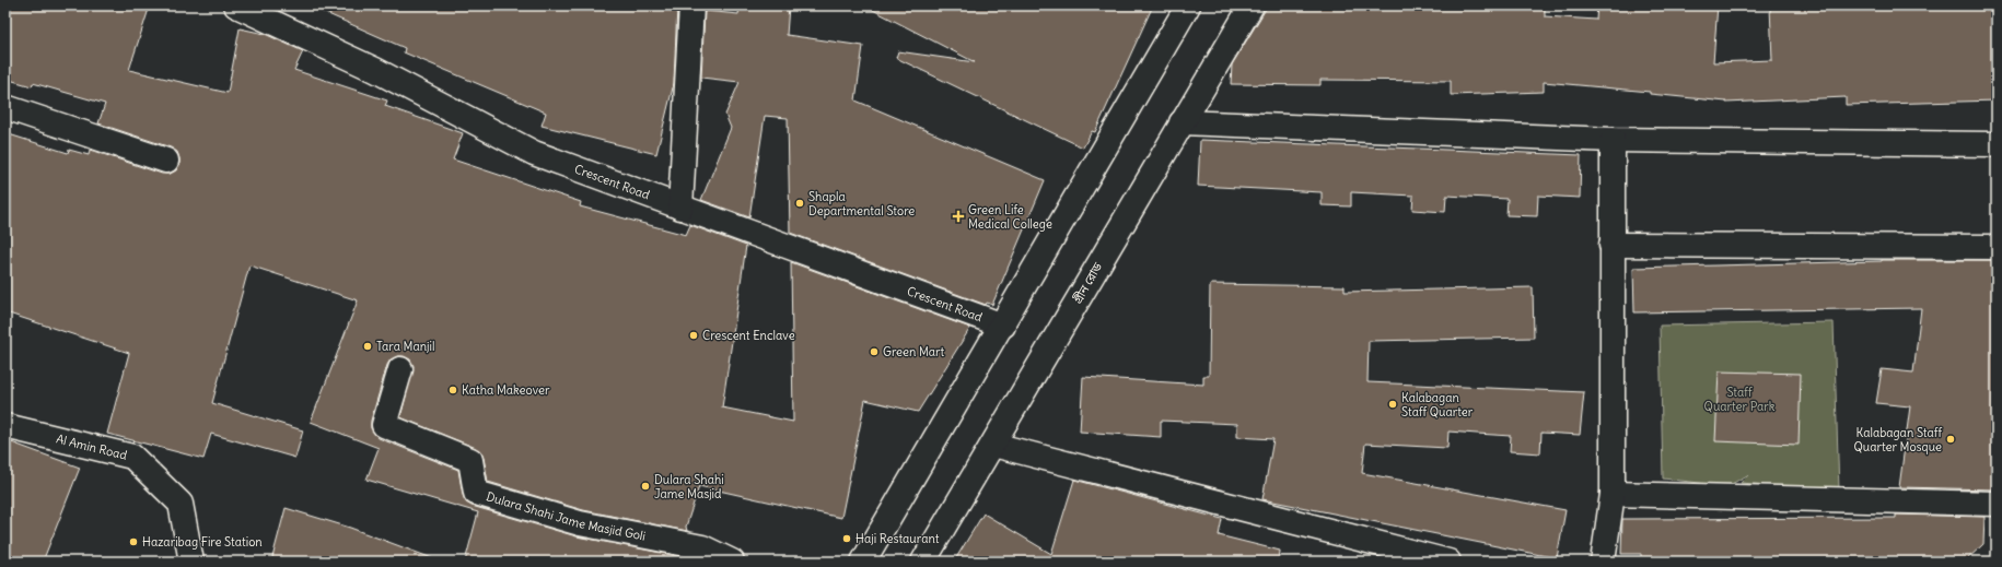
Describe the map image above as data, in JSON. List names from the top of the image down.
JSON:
{
  "streets": {
    "street": [
      "Crescent Road",
      "গ্রীন রোড",
      "Al Amin Road",
      "Dulara Shahi Jame Masjid Goli"
    ]
  },
  "parks": ["Staff Quarter Park"],
  "places": {
    "other": [
      "Shapla Departmental Store",
      "Crescent Enclave",
      "Tara Manjil",
      "Green Mart",
      "Katha Makeover",
      "Kalabagan Staff Quarter",
      "Kalabagan Staff Quarter Mosque",
      "Dulara Shahi Jame Masjid",
      "Haji Restaurant",
      "Hazaribag Fire Station"
    ],
    "health": ["Green Life Medical College"]
  }
}
